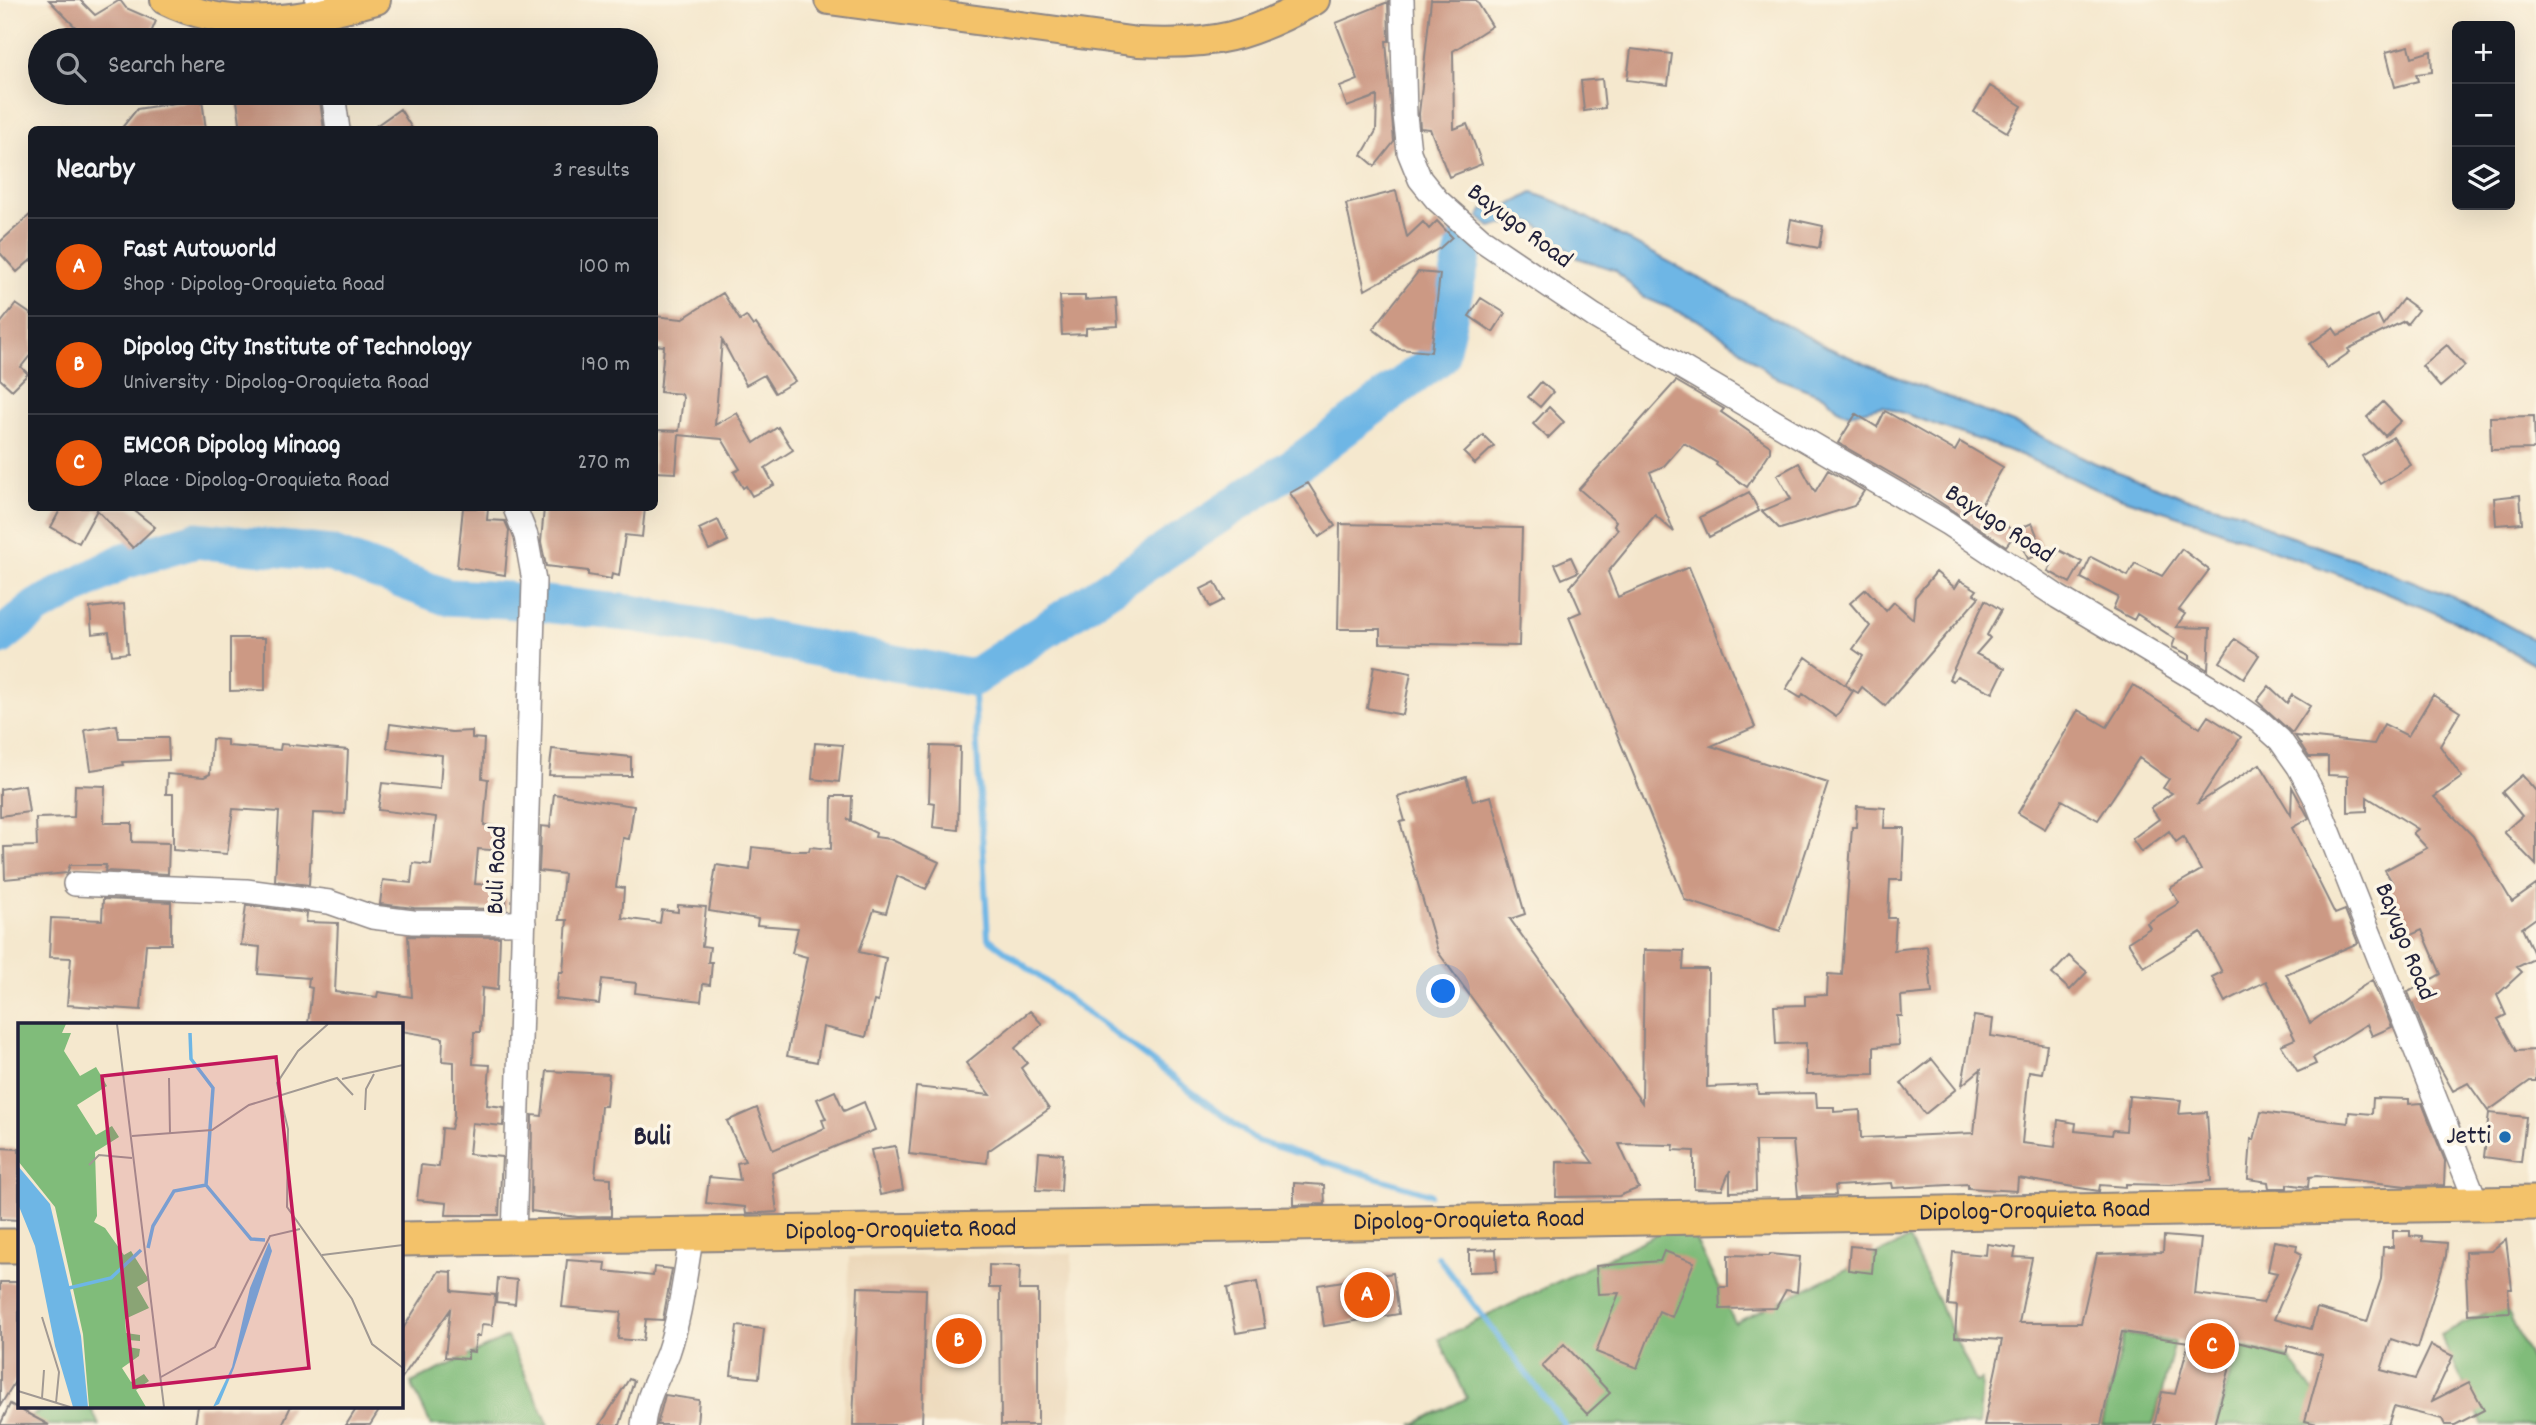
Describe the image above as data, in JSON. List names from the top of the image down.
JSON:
{
  "streets": {
    "highway": ["Dipolog-Oroquieta Road"],
    "street": ["Bayugo Road", "Buli Road"]
  },
  "crossings": [
    ["Bayugo Road", "Dipolog-Oroquieta Road"],
    ["Buli Road", "Dipolog-Oroquieta Road"]
  ],
  "districts": ["Buli"],
  "places": ["Jetti"],
  "page": {
    "map_buttons": ["+", "−"],
    "search": "Search here",
    "heading": ["Nearby", "3 results"],
    "list": [
      {
        "mark": "A",
        "name": "Fast Autoworld",
        "note": "Shop · Dipolog-Oroquieta Road",
        "value": "100 m"
      },
      {
        "mark": "B",
        "name": "Dipolog City Institute of Technology",
        "note": "University · Dipolog-Oroquieta Road",
        "value": "190 m"
      },
      {
        "mark": "C",
        "name": "EMCOR Dipolog Minaog",
        "note": "Place · Dipolog-Oroquieta Road",
        "value": "270 m"
      }
    ],
    "pins": ["A", "B", "C"]
  }
}
